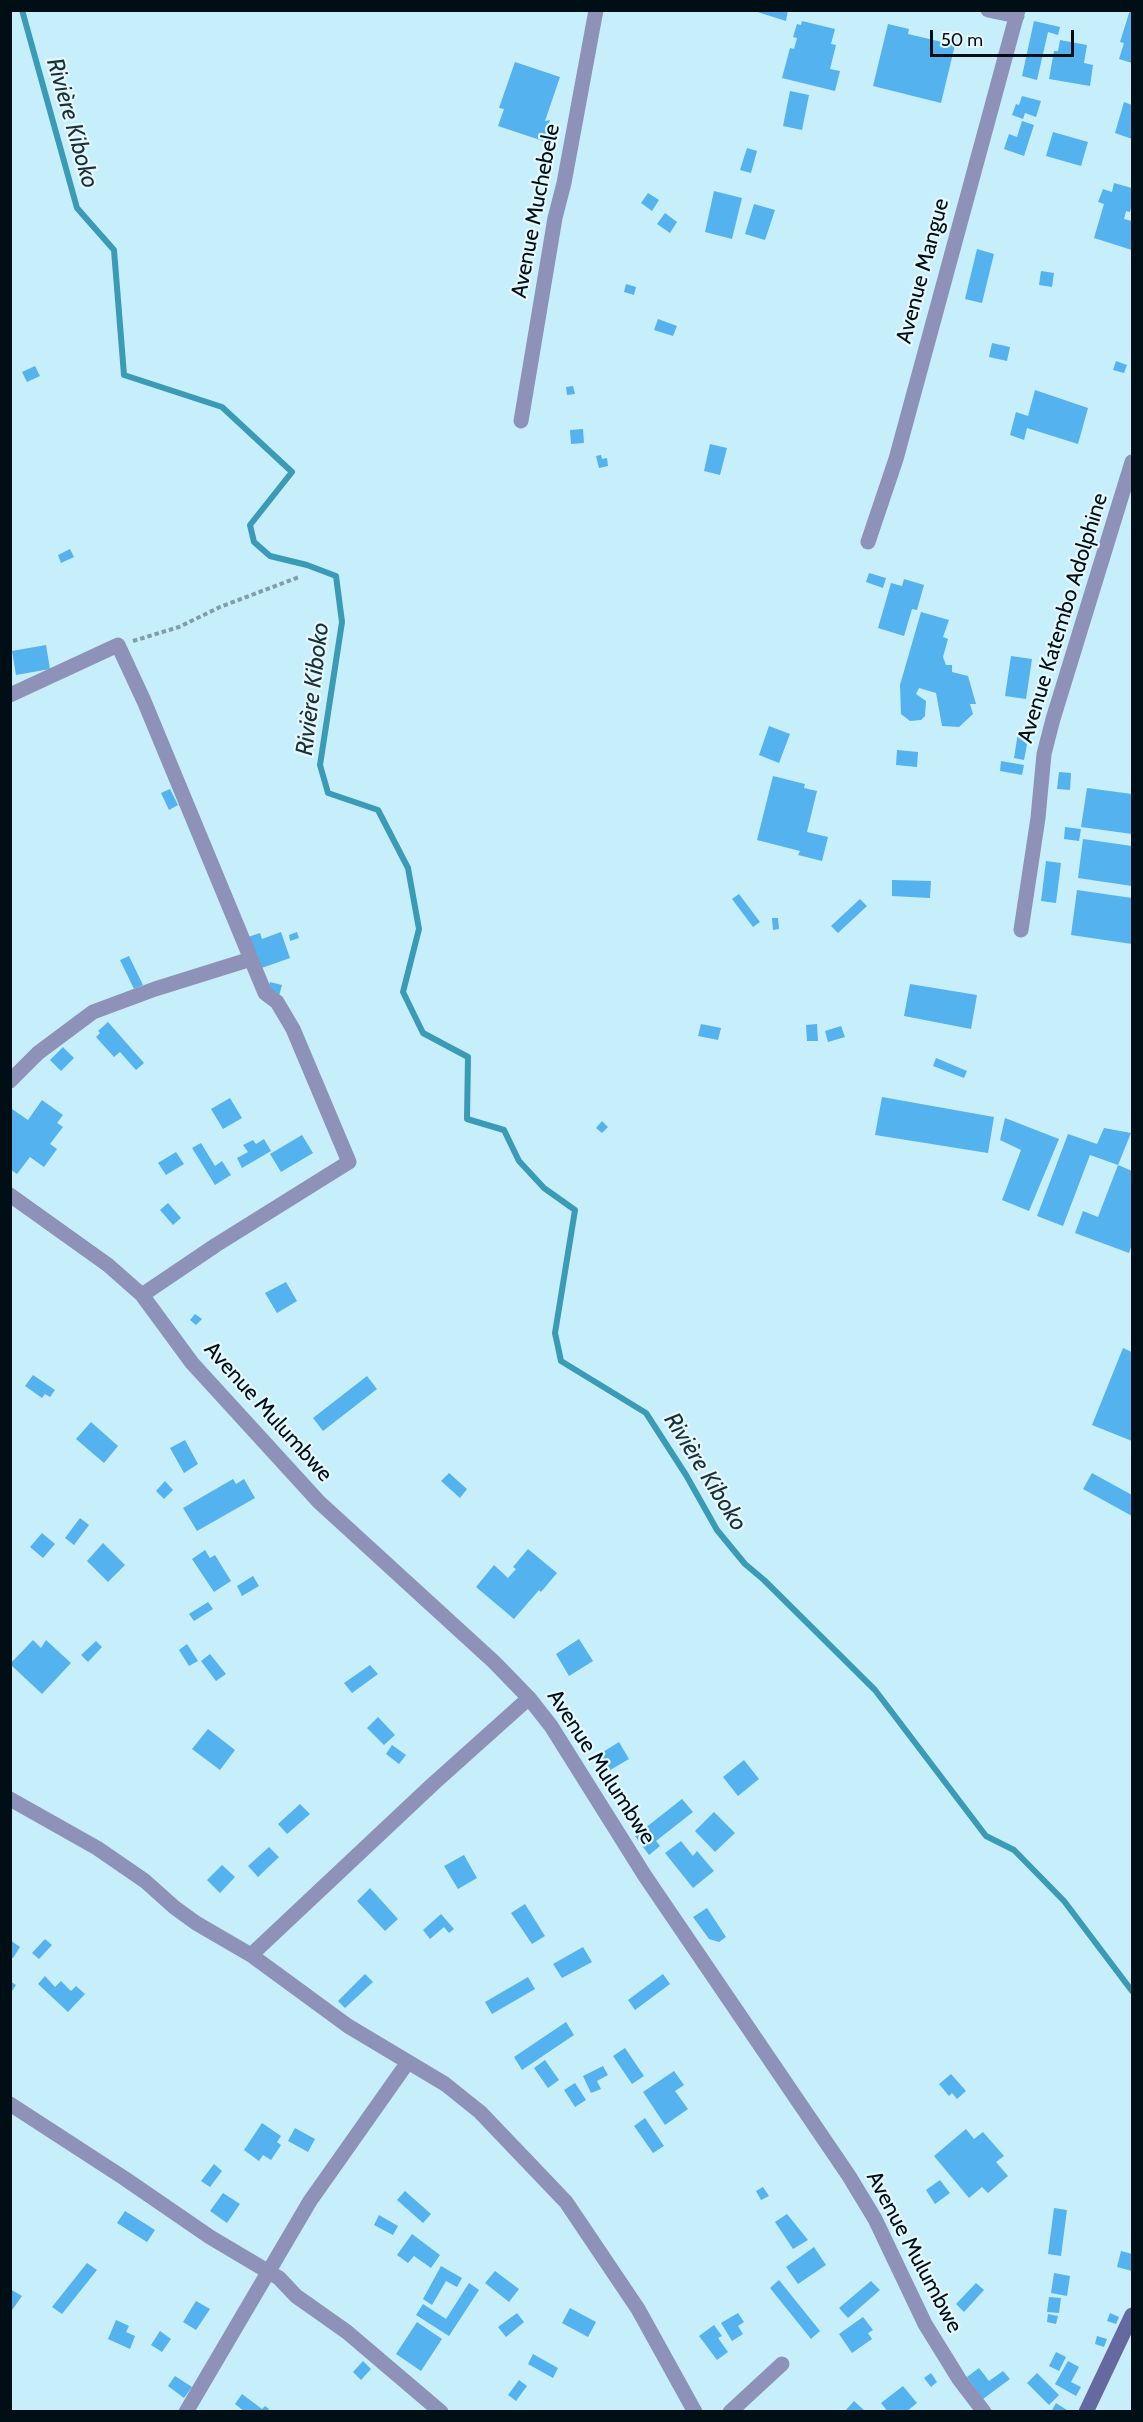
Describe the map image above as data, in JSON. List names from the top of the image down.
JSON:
{
  "streets": {
    "street": [
      "Avenue Muchebele",
      "Avenue Mangue",
      "Avenue Katembo Adolphine",
      "Avenue Mulumbwe"
    ]
  },
  "water": ["Rivière Kiboko"],
  "scale_bar": "50 m"
}
